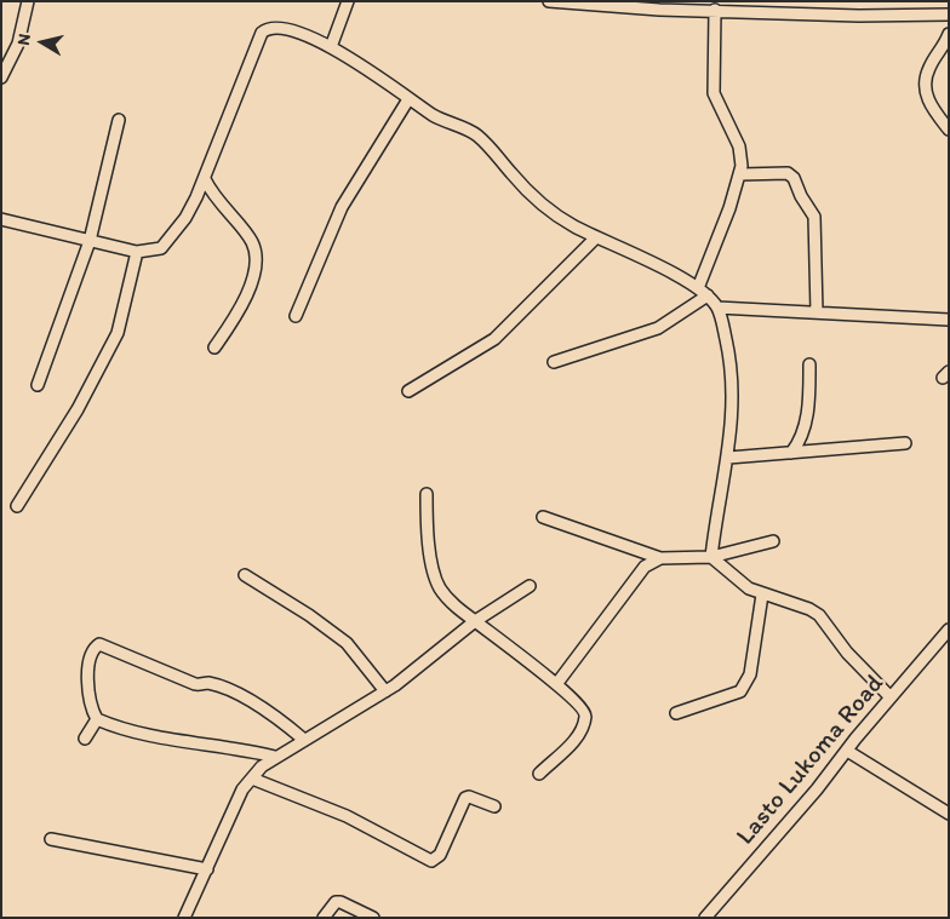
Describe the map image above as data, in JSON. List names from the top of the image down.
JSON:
{
  "streets": {
    "street": ["Lasto Lukoma Road"]
  },
  "north": "left"
}
